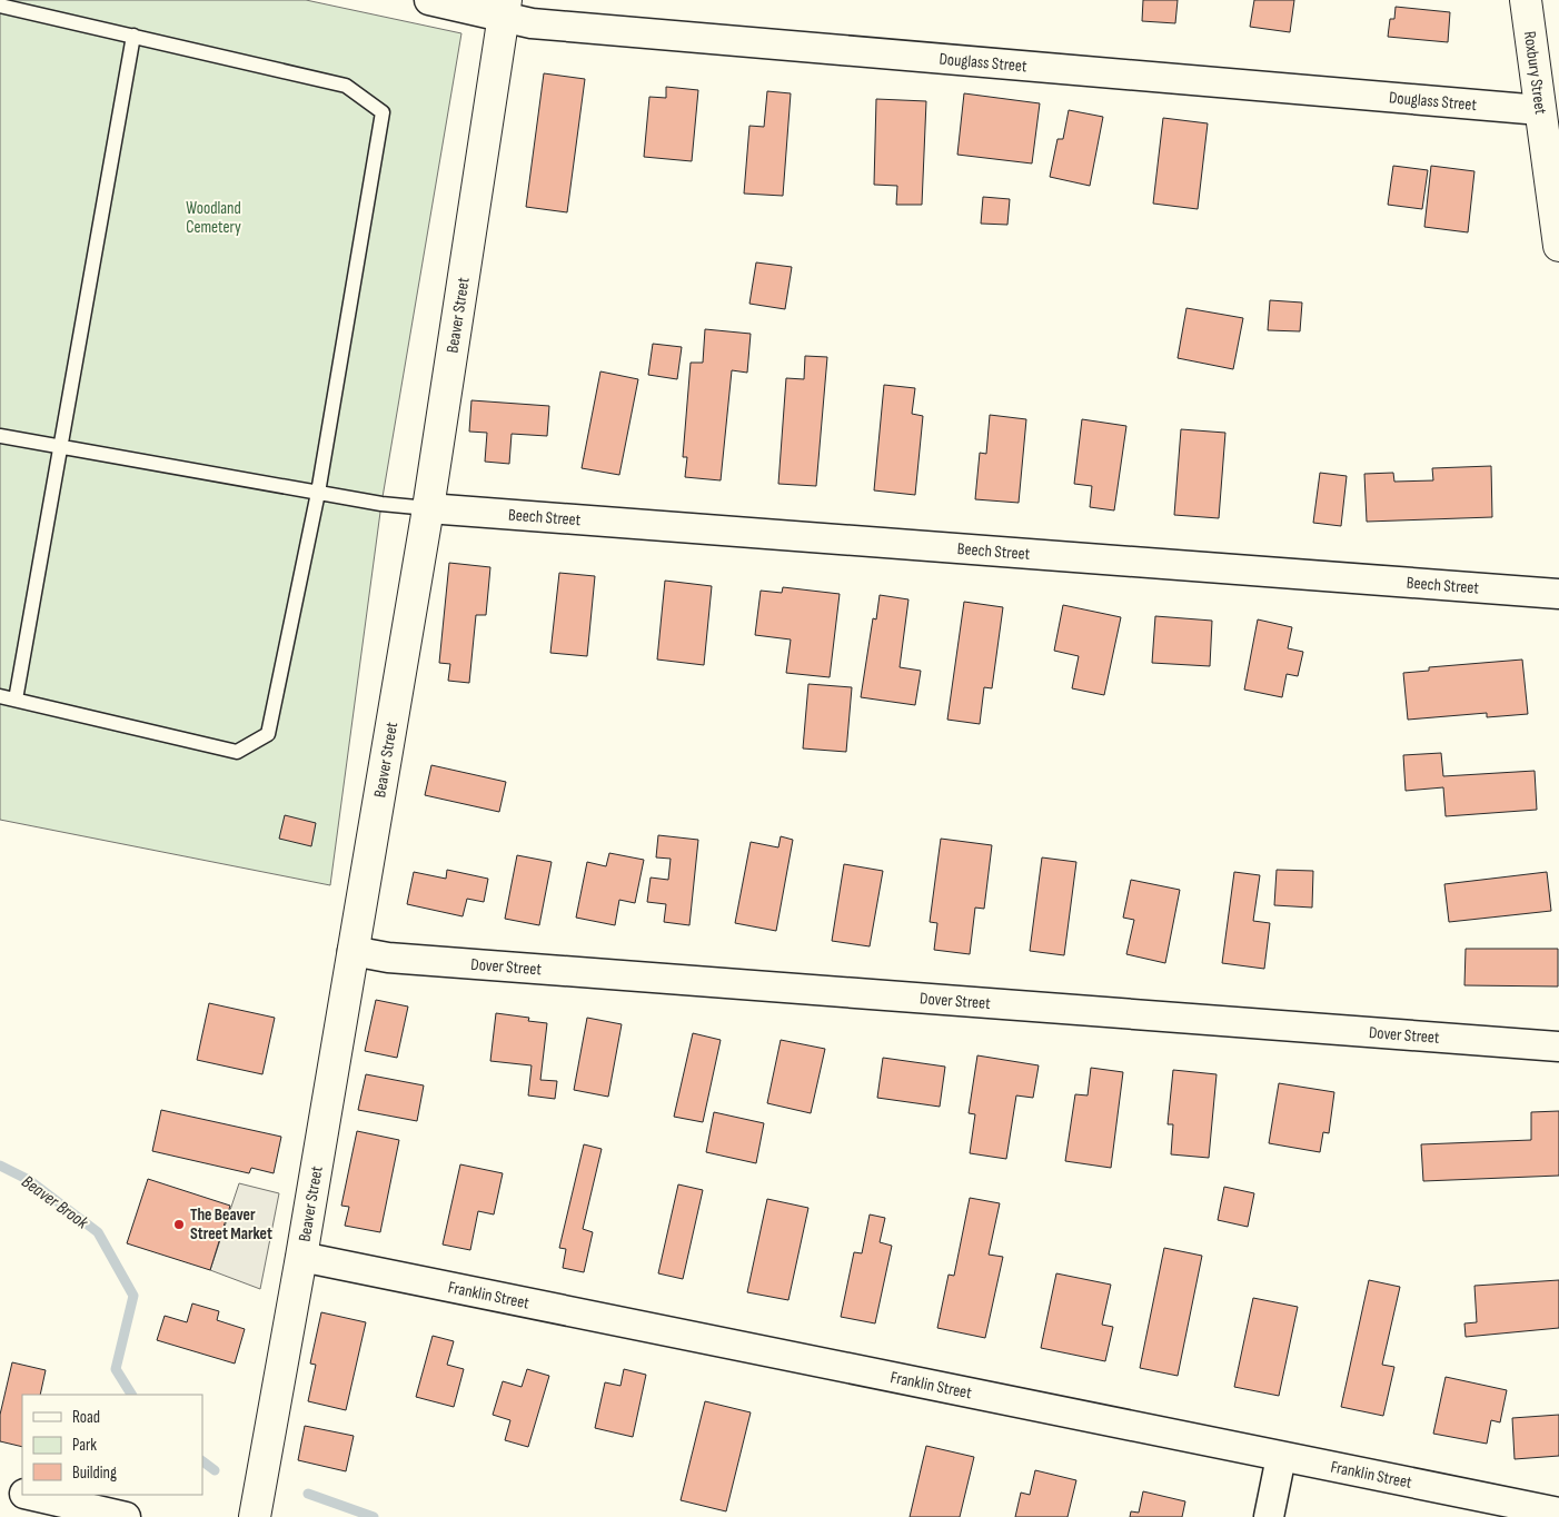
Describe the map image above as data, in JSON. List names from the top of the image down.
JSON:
{
  "streets": {
    "street": [
      "Douglass Street",
      "Roxbury Street",
      "Beaver Street",
      "Beech Street",
      "Dover Street",
      "Franklin Street"
    ]
  },
  "crossings": [
    ["Douglass Street", "Roxbury Street"],
    ["Douglass Street", "Beaver Street"],
    ["Beaver Street", "Beech Street"],
    ["Beaver Street", "Dover Street"],
    ["Beaver Street", "Franklin Street"]
  ],
  "water": ["Beaver Brook"],
  "parks": ["Woodland Cemetery"],
  "places": ["The Beaver Street Market"],
  "legend": ["Road", "Park", "Building"]
}
